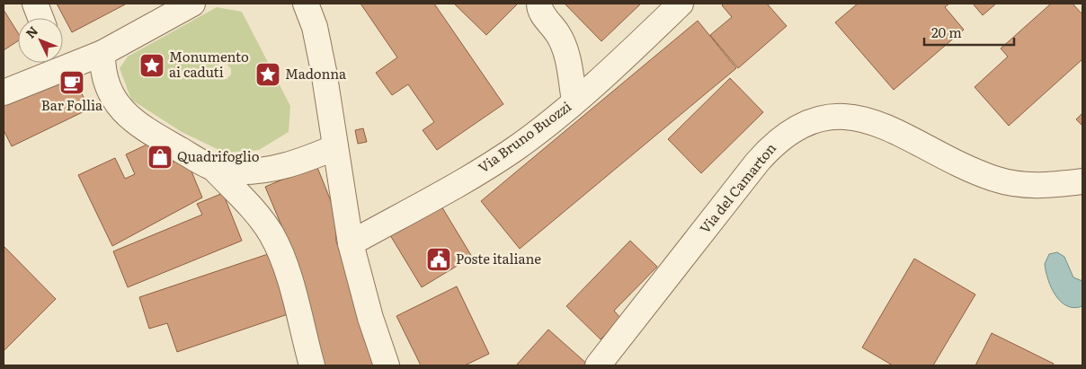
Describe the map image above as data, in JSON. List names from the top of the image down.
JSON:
{
  "streets": {
    "street": ["Via Bruno Buozzi", "Via del Camarton"]
  },
  "places": {
    "place": ["Monumento ai caduti", "Madonna"],
    "cafe": ["Bar Follia"],
    "shop": ["Quadrifoglio"],
    "public building": ["Poste italiane"]
  },
  "scale_bar": "20 m",
  "north": "top left"
}
